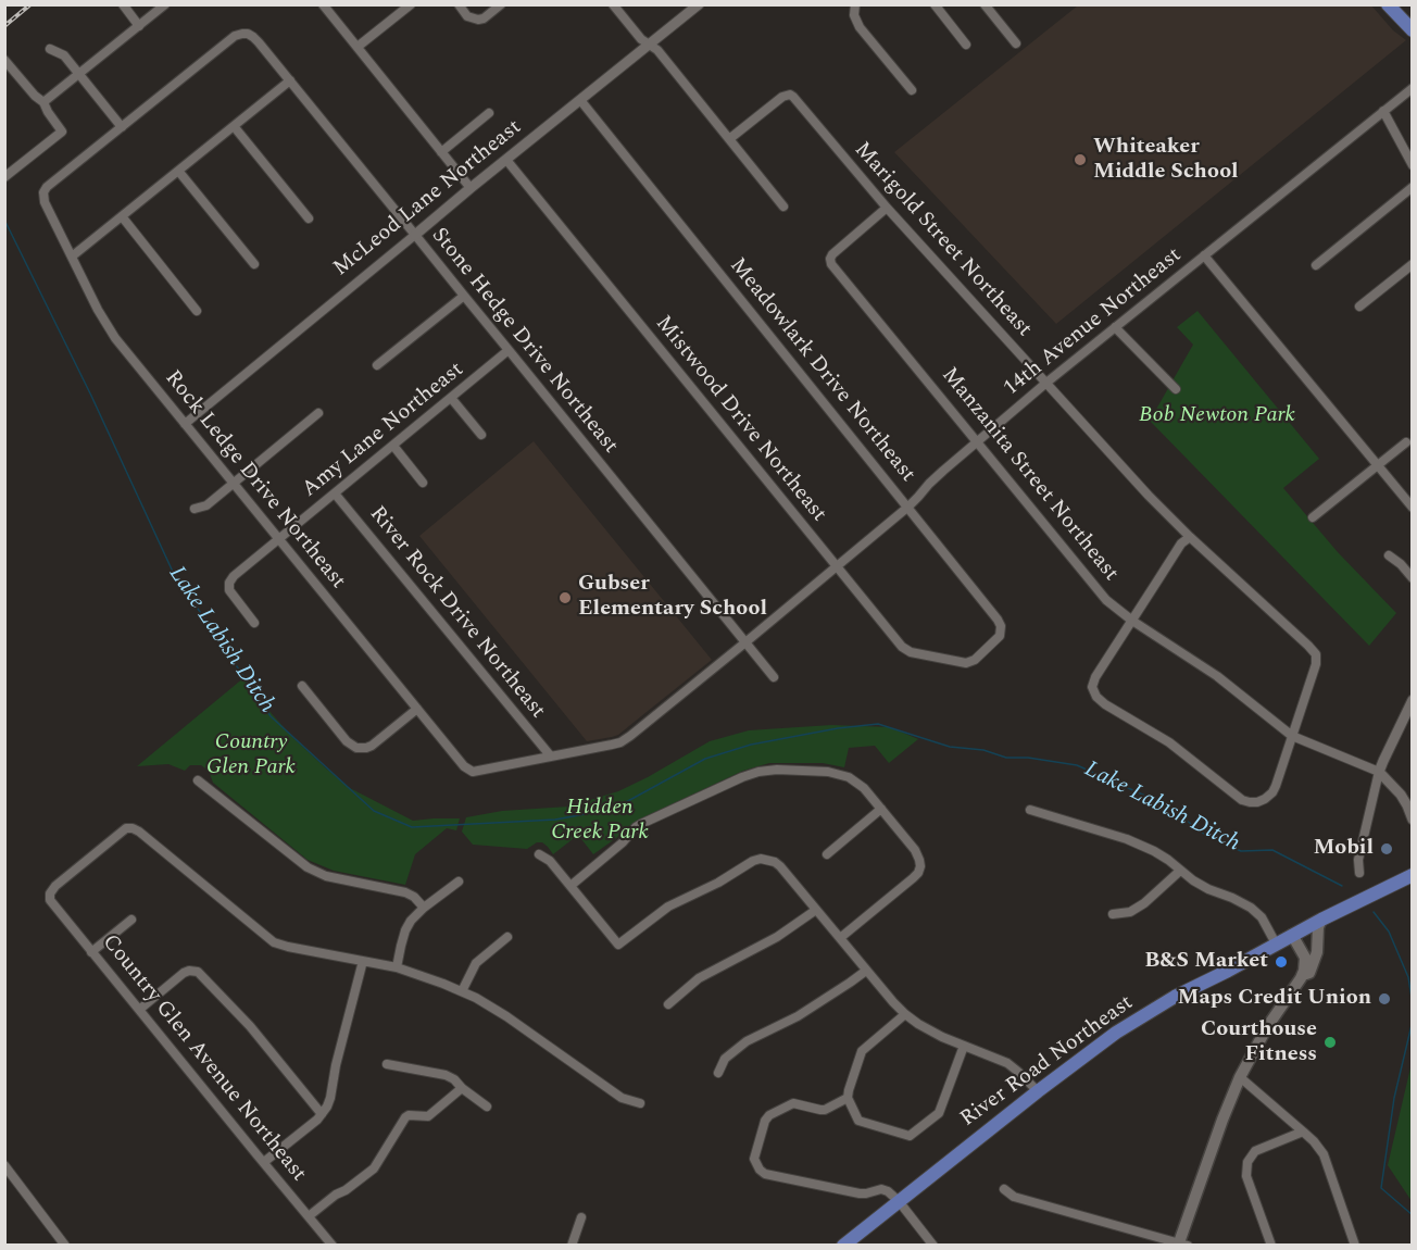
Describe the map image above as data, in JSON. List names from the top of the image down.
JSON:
{
  "streets": {
    "main road": ["River Road Northeast"],
    "street": [
      "McLeod Lane Northeast",
      "Marigold Street Northeast",
      "14th Avenue Northeast",
      "Stone Hedge Drive Northeast",
      "Meadowlark Drive Northeast",
      "Mistwood Drive Northeast",
      "Amy Lane Northeast",
      "Manzanita Street Northeast",
      "Rock Ledge Drive Northeast",
      "River Rock Drive Northeast",
      "Country Glen Avenue Northeast"
    ]
  },
  "crossings": [
    ["McLeod Lane Northeast", "Stone Hedge Drive Northeast"],
    ["McLeod Lane Northeast", "Meadowlark Drive Northeast"],
    ["McLeod Lane Northeast", "Mistwood Drive Northeast"],
    ["McLeod Lane Northeast", "Rock Ledge Drive Northeast"],
    ["Marigold Street Northeast", "14th Avenue Northeast"],
    ["Marigold Street Northeast", "Manzanita Street Northeast"],
    ["14th Avenue Northeast", "Stone Hedge Drive Northeast"],
    ["14th Avenue Northeast", "Meadowlark Drive Northeast"],
    ["14th Avenue Northeast", "Mistwood Drive Northeast"],
    ["14th Avenue Northeast", "Manzanita Street Northeast"],
    ["14th Avenue Northeast", "Rock Ledge Drive Northeast"],
    ["14th Avenue Northeast", "River Rock Drive Northeast"],
    ["Stone Hedge Drive Northeast", "Amy Lane Northeast"],
    ["Stone Hedge Drive Northeast", "Rock Ledge Drive Northeast"],
    ["Meadowlark Drive Northeast", "Mistwood Drive Northeast"],
    ["Amy Lane Northeast", "Rock Ledge Drive Northeast"],
    ["Amy Lane Northeast", "River Rock Drive Northeast"]
  ],
  "water": ["Lake Labish Ditch"],
  "parks": ["Bob Newton Park", "Country Glen Park", "Hidden Creek Park"],
  "places": [
    "Whiteaker Middle School",
    "Gubser Elementary School",
    "Mobil",
    "B&S Market",
    "Maps Credit Union",
    "Courthouse Fitness"
  ]
}
